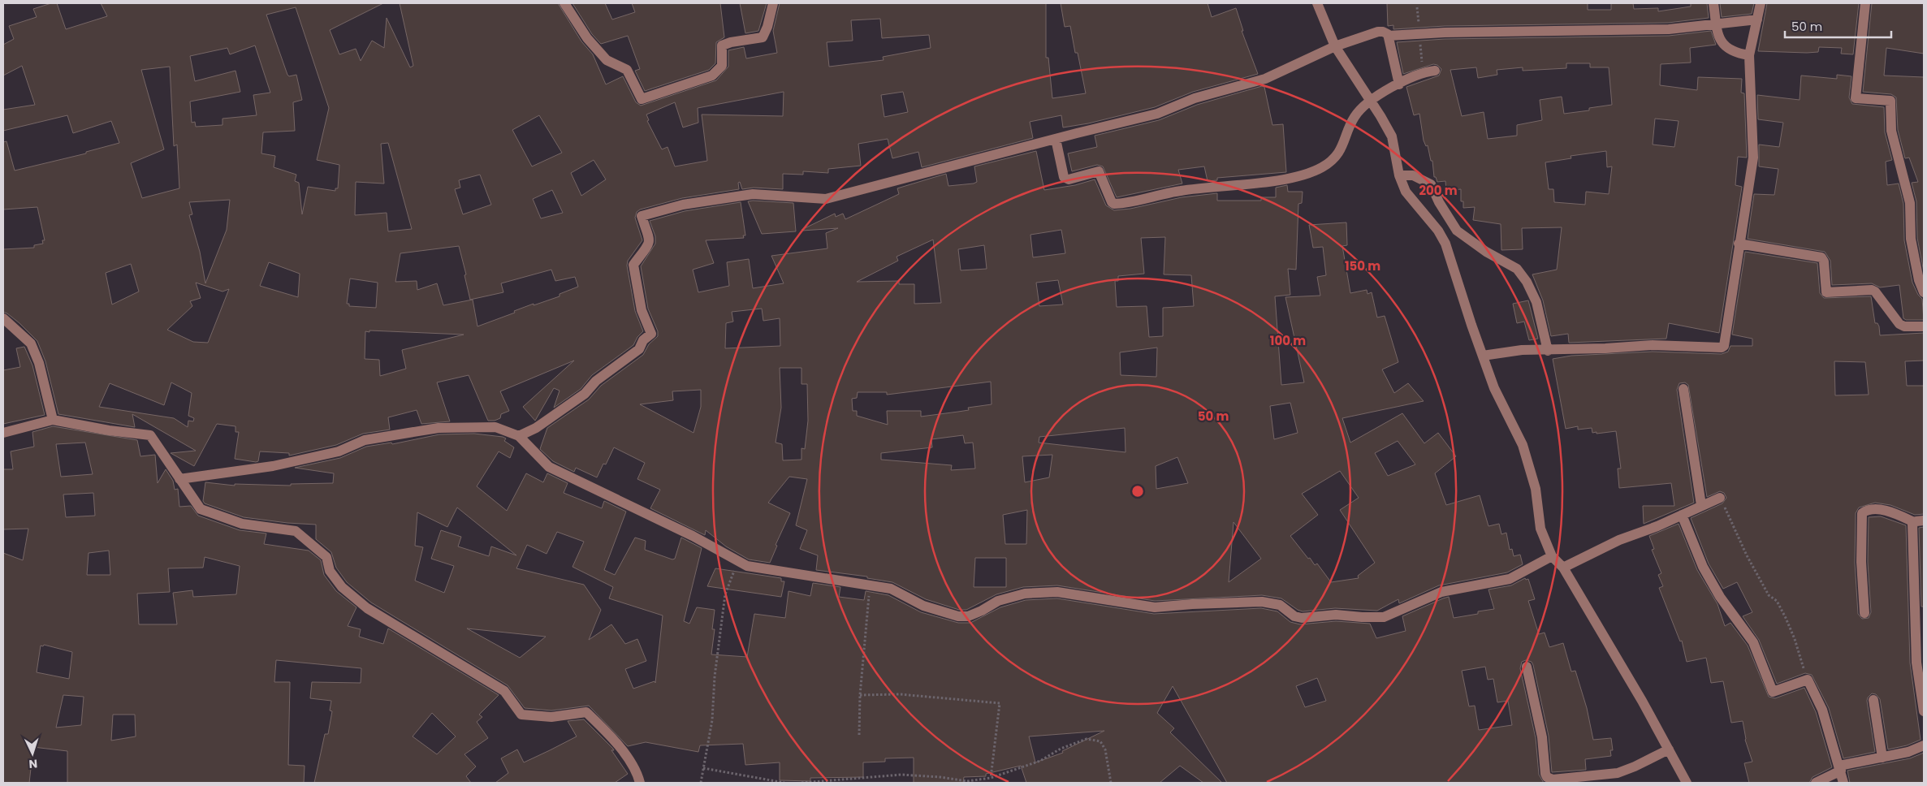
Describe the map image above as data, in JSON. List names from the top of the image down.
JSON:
{
  "scale_bar": "50 m",
  "north": "bottom",
  "rings": [
    "200 m",
    "150 m",
    "100 m",
    "50 m"
  ]
}
